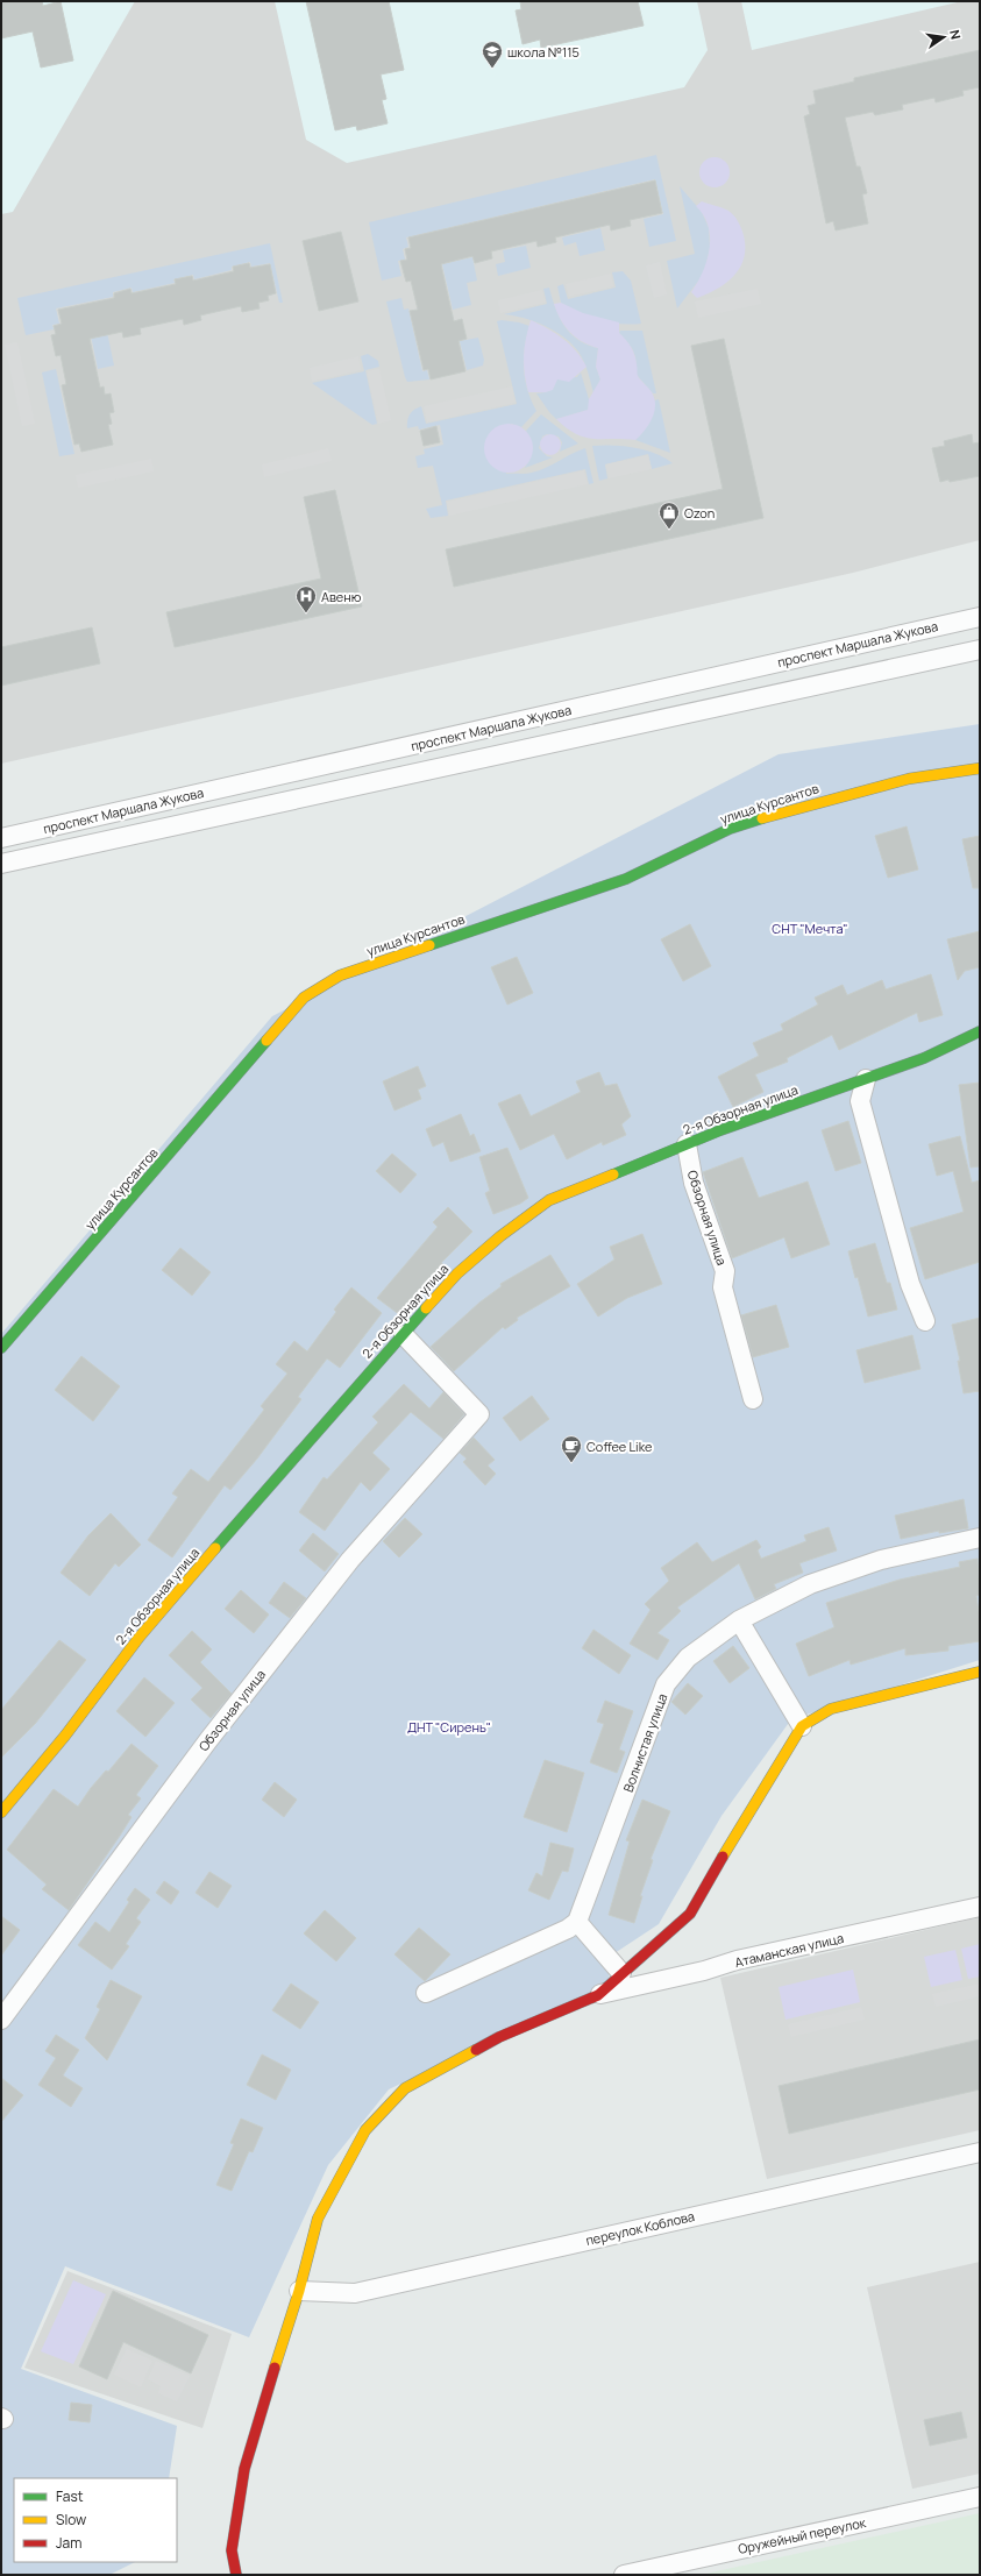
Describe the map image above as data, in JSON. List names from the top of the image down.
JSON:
{
  "streets": {
    "street": [
      "проспект Маршала Жукова",
      "улица Курсантов",
      "2-я Обзорная улица",
      "Обзорная улица",
      "Волнистая улица",
      "Атаманская улица",
      "переулок Коблова",
      "Оружейный переулок"
    ]
  },
  "crossings": [
    ["2-я Обзорная улица", "Обзорная улица"]
  ],
  "parks": ["СНТ \"Мечта\"", "ДНТ \"Сирень\""],
  "places": {
    "school or university": ["школа №115"],
    "shop": ["Ozon"],
    "hospital": ["Авеню"],
    "cafe": ["Coffee Like"]
  },
  "legend": ["Fast", "Slow", "Jam"],
  "north": "right"
}
